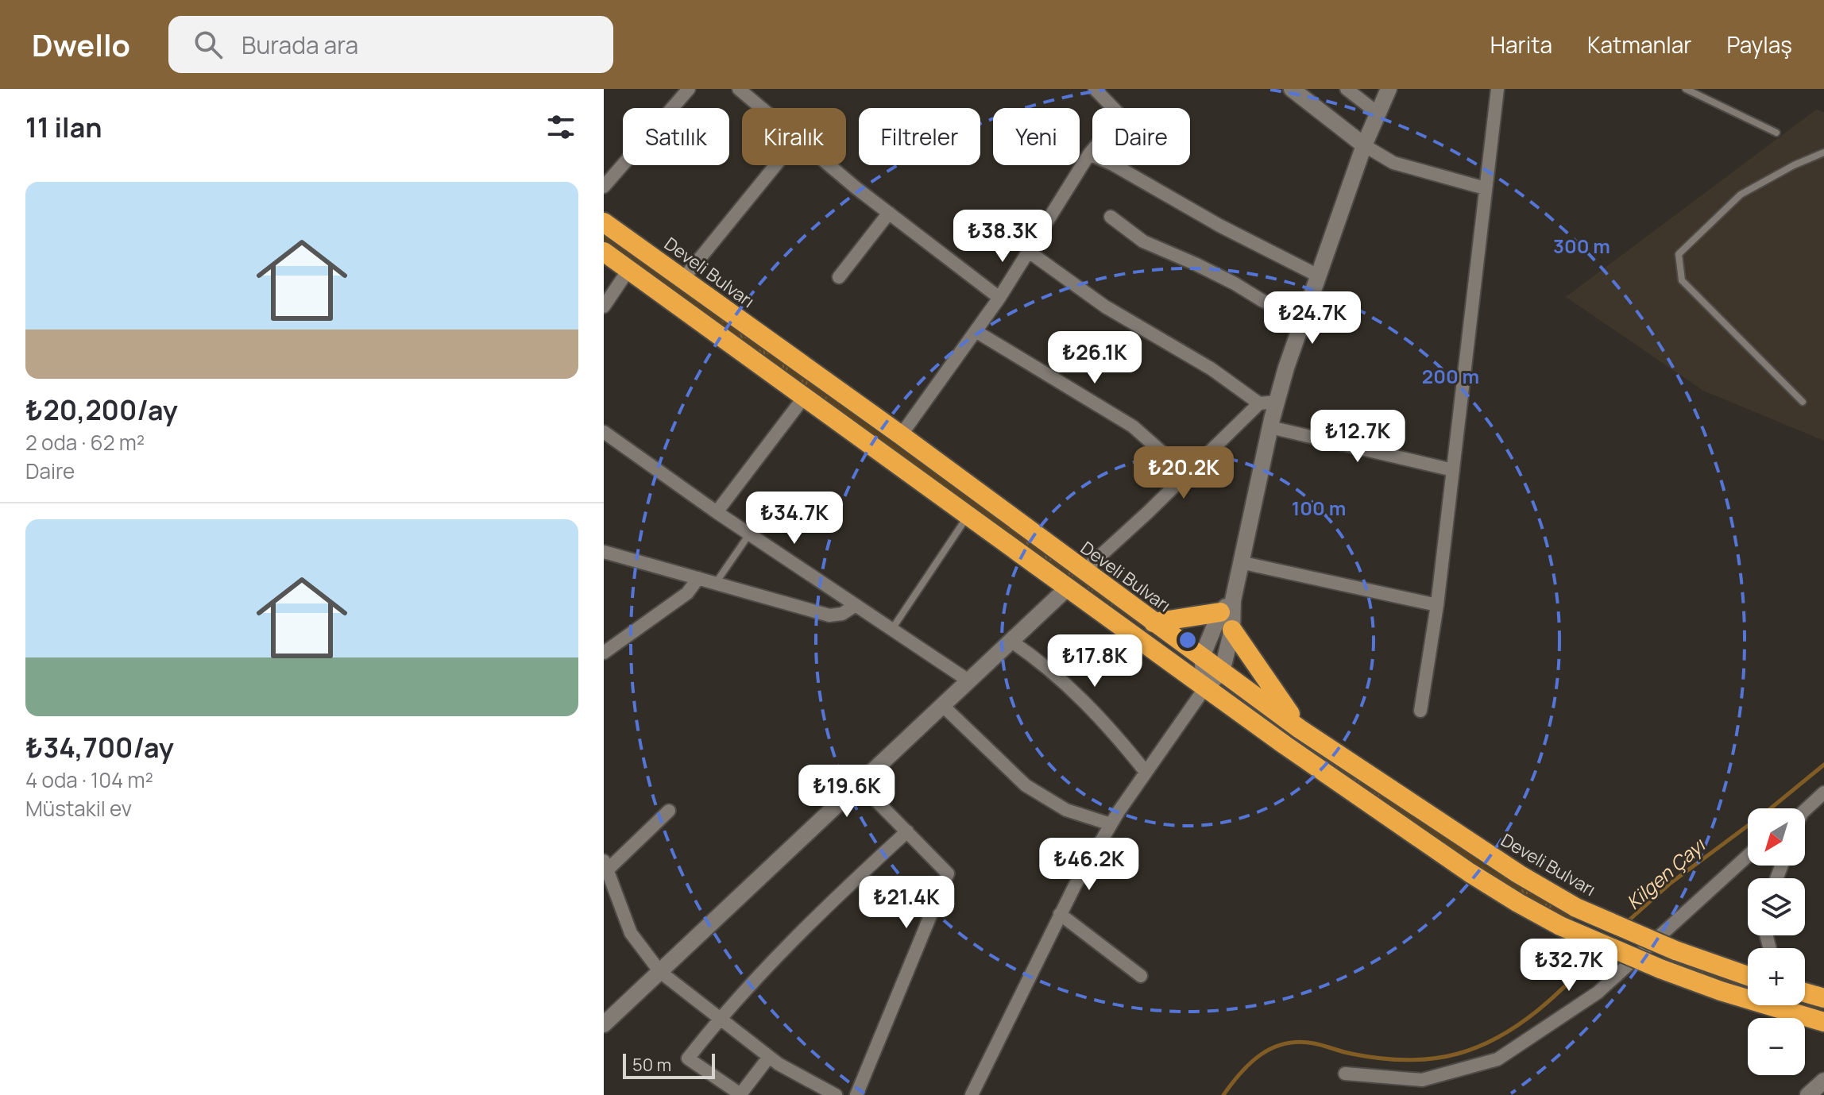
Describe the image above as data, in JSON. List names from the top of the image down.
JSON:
{
  "streets": {
    "highway": ["Develi Bulvarı"]
  },
  "water": ["Kilgen Çayı"],
  "scale_bar": "50 m",
  "north": "bottom left",
  "page": {
    "header": "Dwello",
    "search": "Burada ara",
    "nav": ["Harita", "Katmanlar", "Paylaş"],
    "heading": "11 ilan",
    "chip": [
      "Satılık",
      "Kiralık",
      "Filtreler",
      "Yeni",
      "Daire"
    ],
    "list": [
      {
        "name": "₺20,200/ay",
        "note": "2 oda · 62 m² · Daire"
      },
      {
        "name": "₺34,700/ay",
        "note": "4 oda · 104 m² · Müstakil ev"
      }
    ],
    "price": [
      "₺38.3K",
      "₺24.7K",
      "₺26.1K",
      "₺12.7K",
      "₺20.2K",
      "₺34.7K",
      "₺17.8K",
      "₺19.6K",
      "₺46.2K",
      "₺21.4K",
      "₺32.7K"
    ],
    "map_buttons": ["+", "−"],
    "scale": "50 m"
  },
  "rings": ["300 m", "200 m", "100 m"]
}
